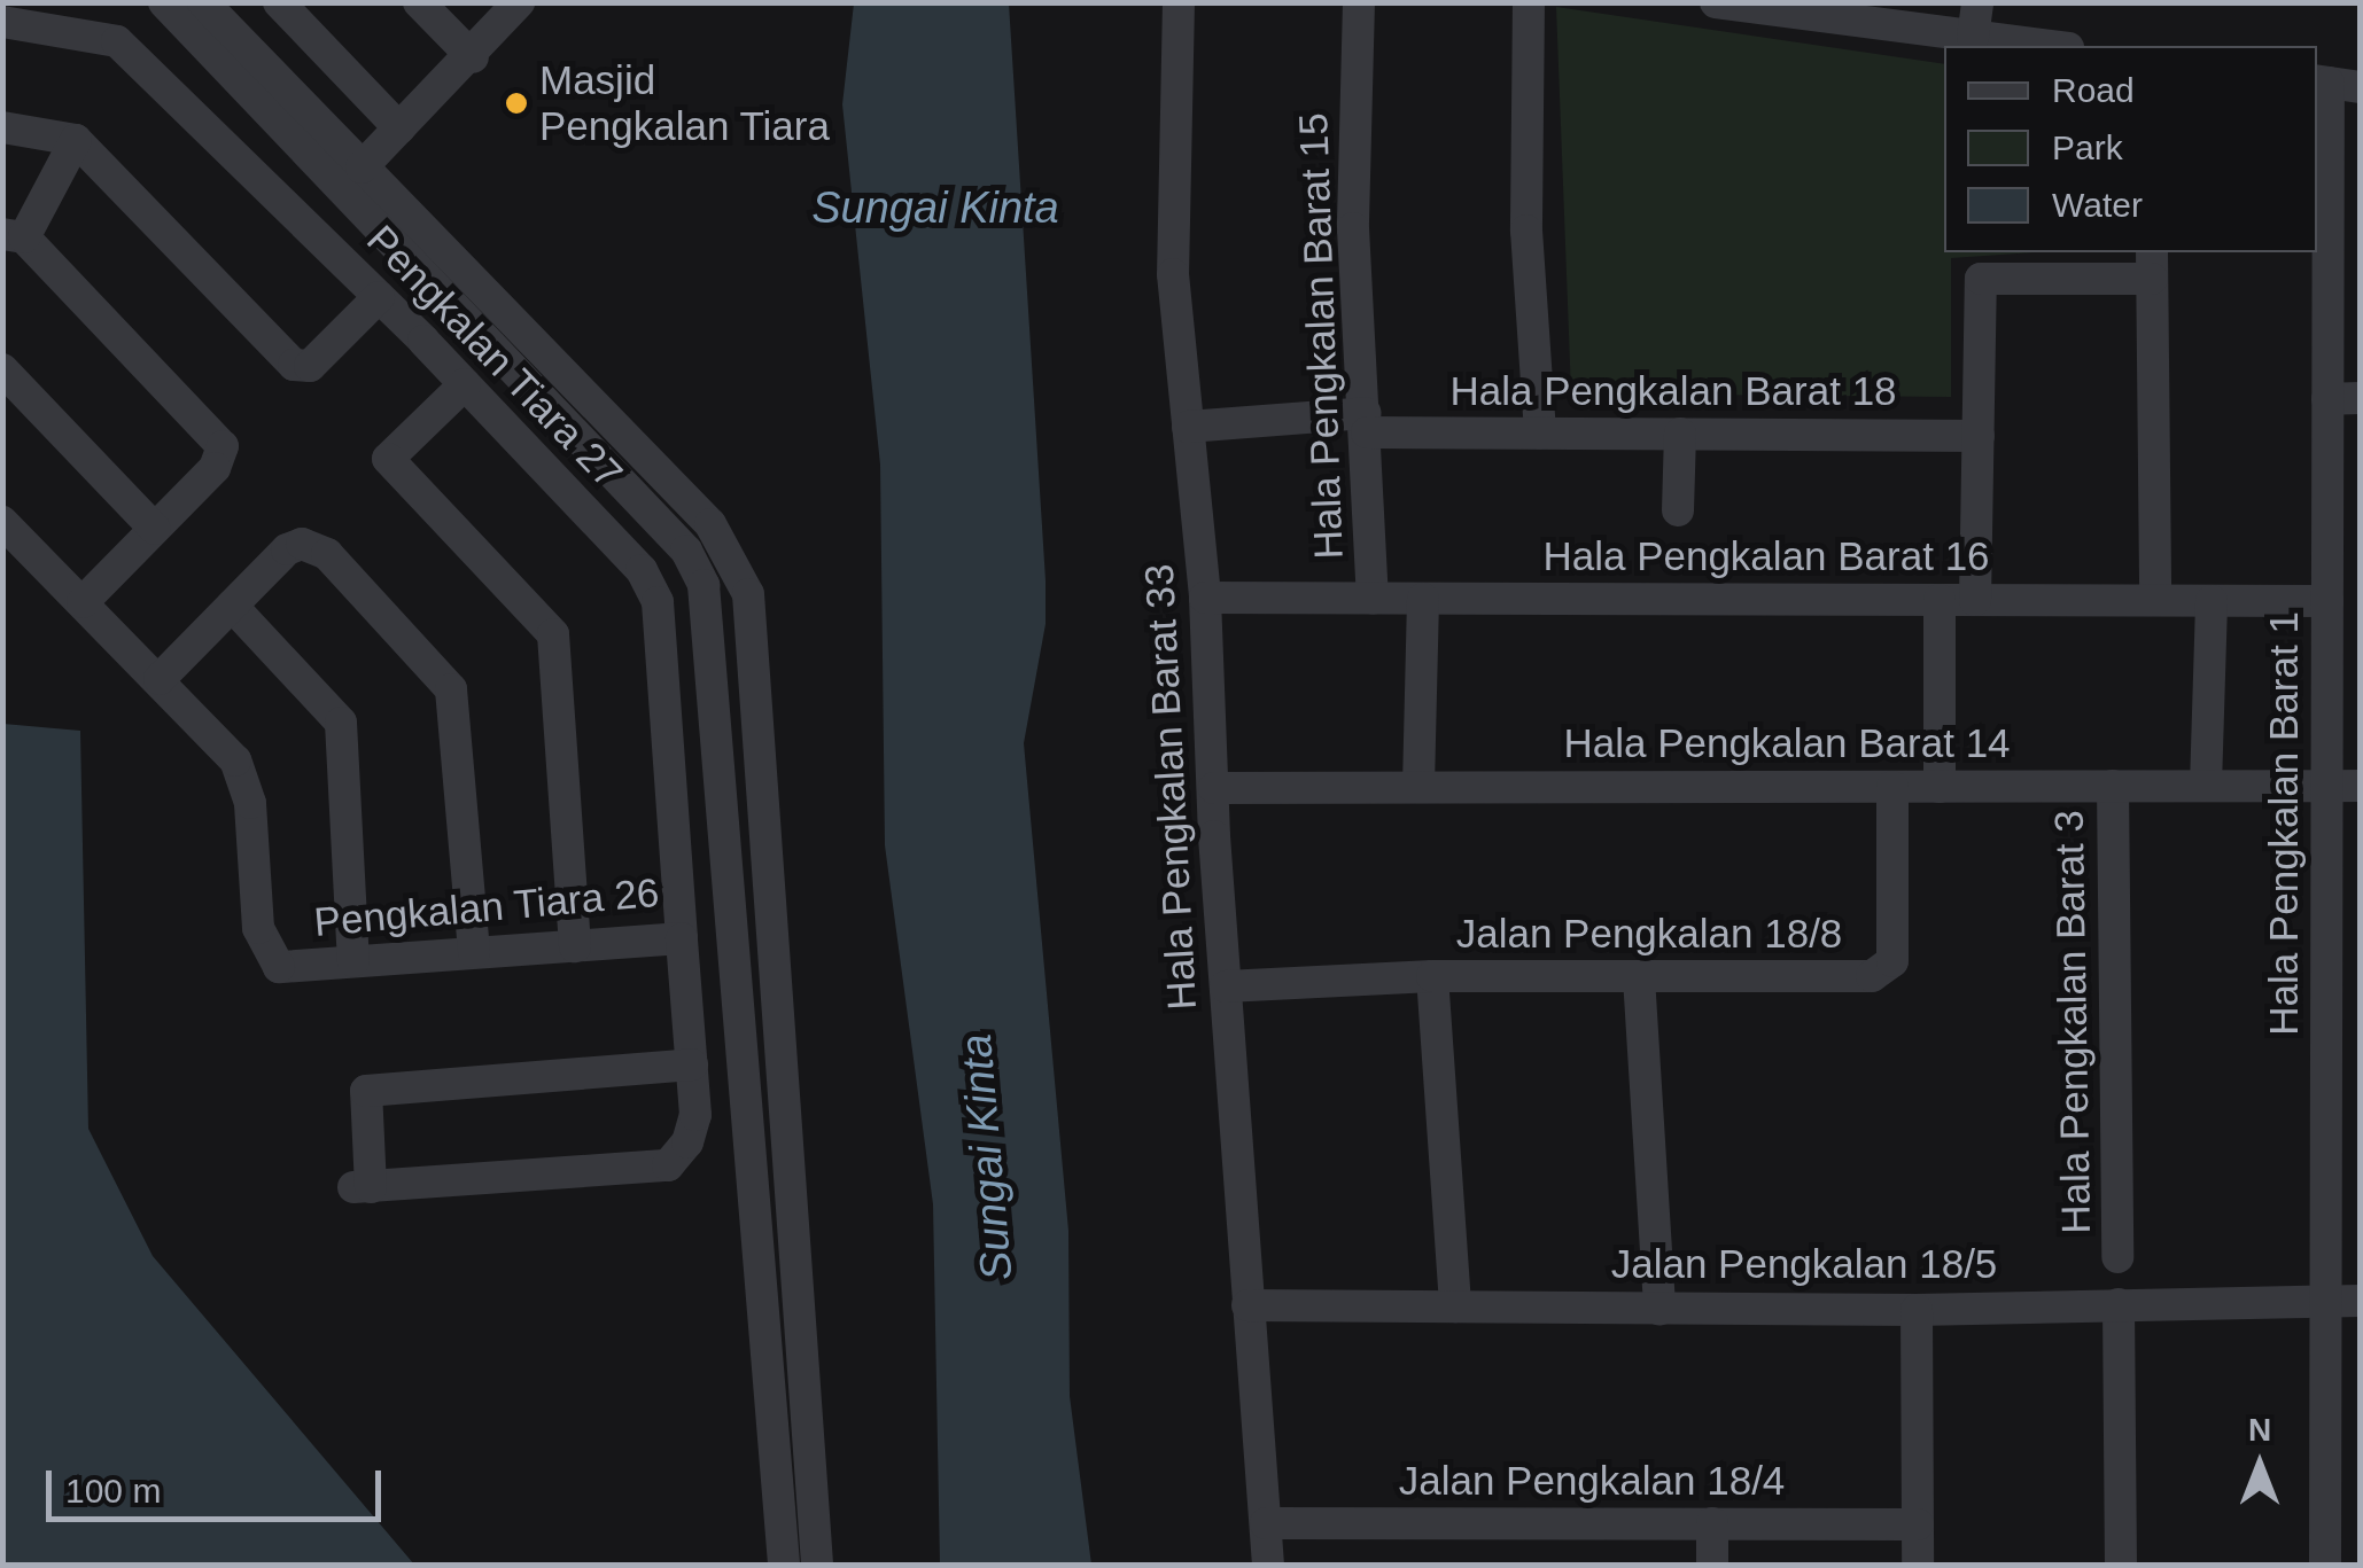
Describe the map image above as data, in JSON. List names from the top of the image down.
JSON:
{
  "streets": {
    "street": [
      "Hala Pengkalan Barat 15",
      "Pengkalan Tiara 27",
      "Hala Pengkalan Barat 18",
      "Hala Pengkalan Barat 16",
      "Hala Pengkalan Barat 14",
      "Hala Pengkalan Barat 33",
      "Hala Pengkalan Barat 1",
      "Pengkalan Tiara 26",
      "Jalan Pengkalan 18/8",
      "Hala Pengkalan Barat 3",
      "Jalan Pengkalan 18/5",
      "Jalan Pengkalan 18/4"
    ]
  },
  "crossings": [
    ["Hala Pengkalan Barat 15", "Hala Pengkalan Barat 18"],
    ["Hala Pengkalan Barat 15", "Hala Pengkalan Barat 16"],
    ["Pengkalan Tiara 27", "Pengkalan Tiara 26"],
    ["Hala Pengkalan Barat 18", "Hala Pengkalan Barat 33"],
    ["Hala Pengkalan Barat 16", "Hala Pengkalan Barat 33"],
    ["Hala Pengkalan Barat 16", "Hala Pengkalan Barat 1"],
    ["Hala Pengkalan Barat 14", "Hala Pengkalan Barat 33"],
    ["Hala Pengkalan Barat 14", "Hala Pengkalan Barat 1"],
    ["Hala Pengkalan Barat 14", "Jalan Pengkalan 18/8"],
    ["Hala Pengkalan Barat 14", "Hala Pengkalan Barat 3"],
    ["Hala Pengkalan Barat 33", "Jalan Pengkalan 18/8"],
    ["Hala Pengkalan Barat 33", "Jalan Pengkalan 18/5"],
    ["Hala Pengkalan Barat 33", "Jalan Pengkalan 18/4"],
    ["Hala Pengkalan Barat 1", "Jalan Pengkalan 18/5"]
  ],
  "water": ["Sungai Kinta"],
  "places": ["Masjid Pengkalan Tiara"],
  "legend": ["Road", "Park", "Water"],
  "scale_bar": "100 m",
  "north": "top"
}
